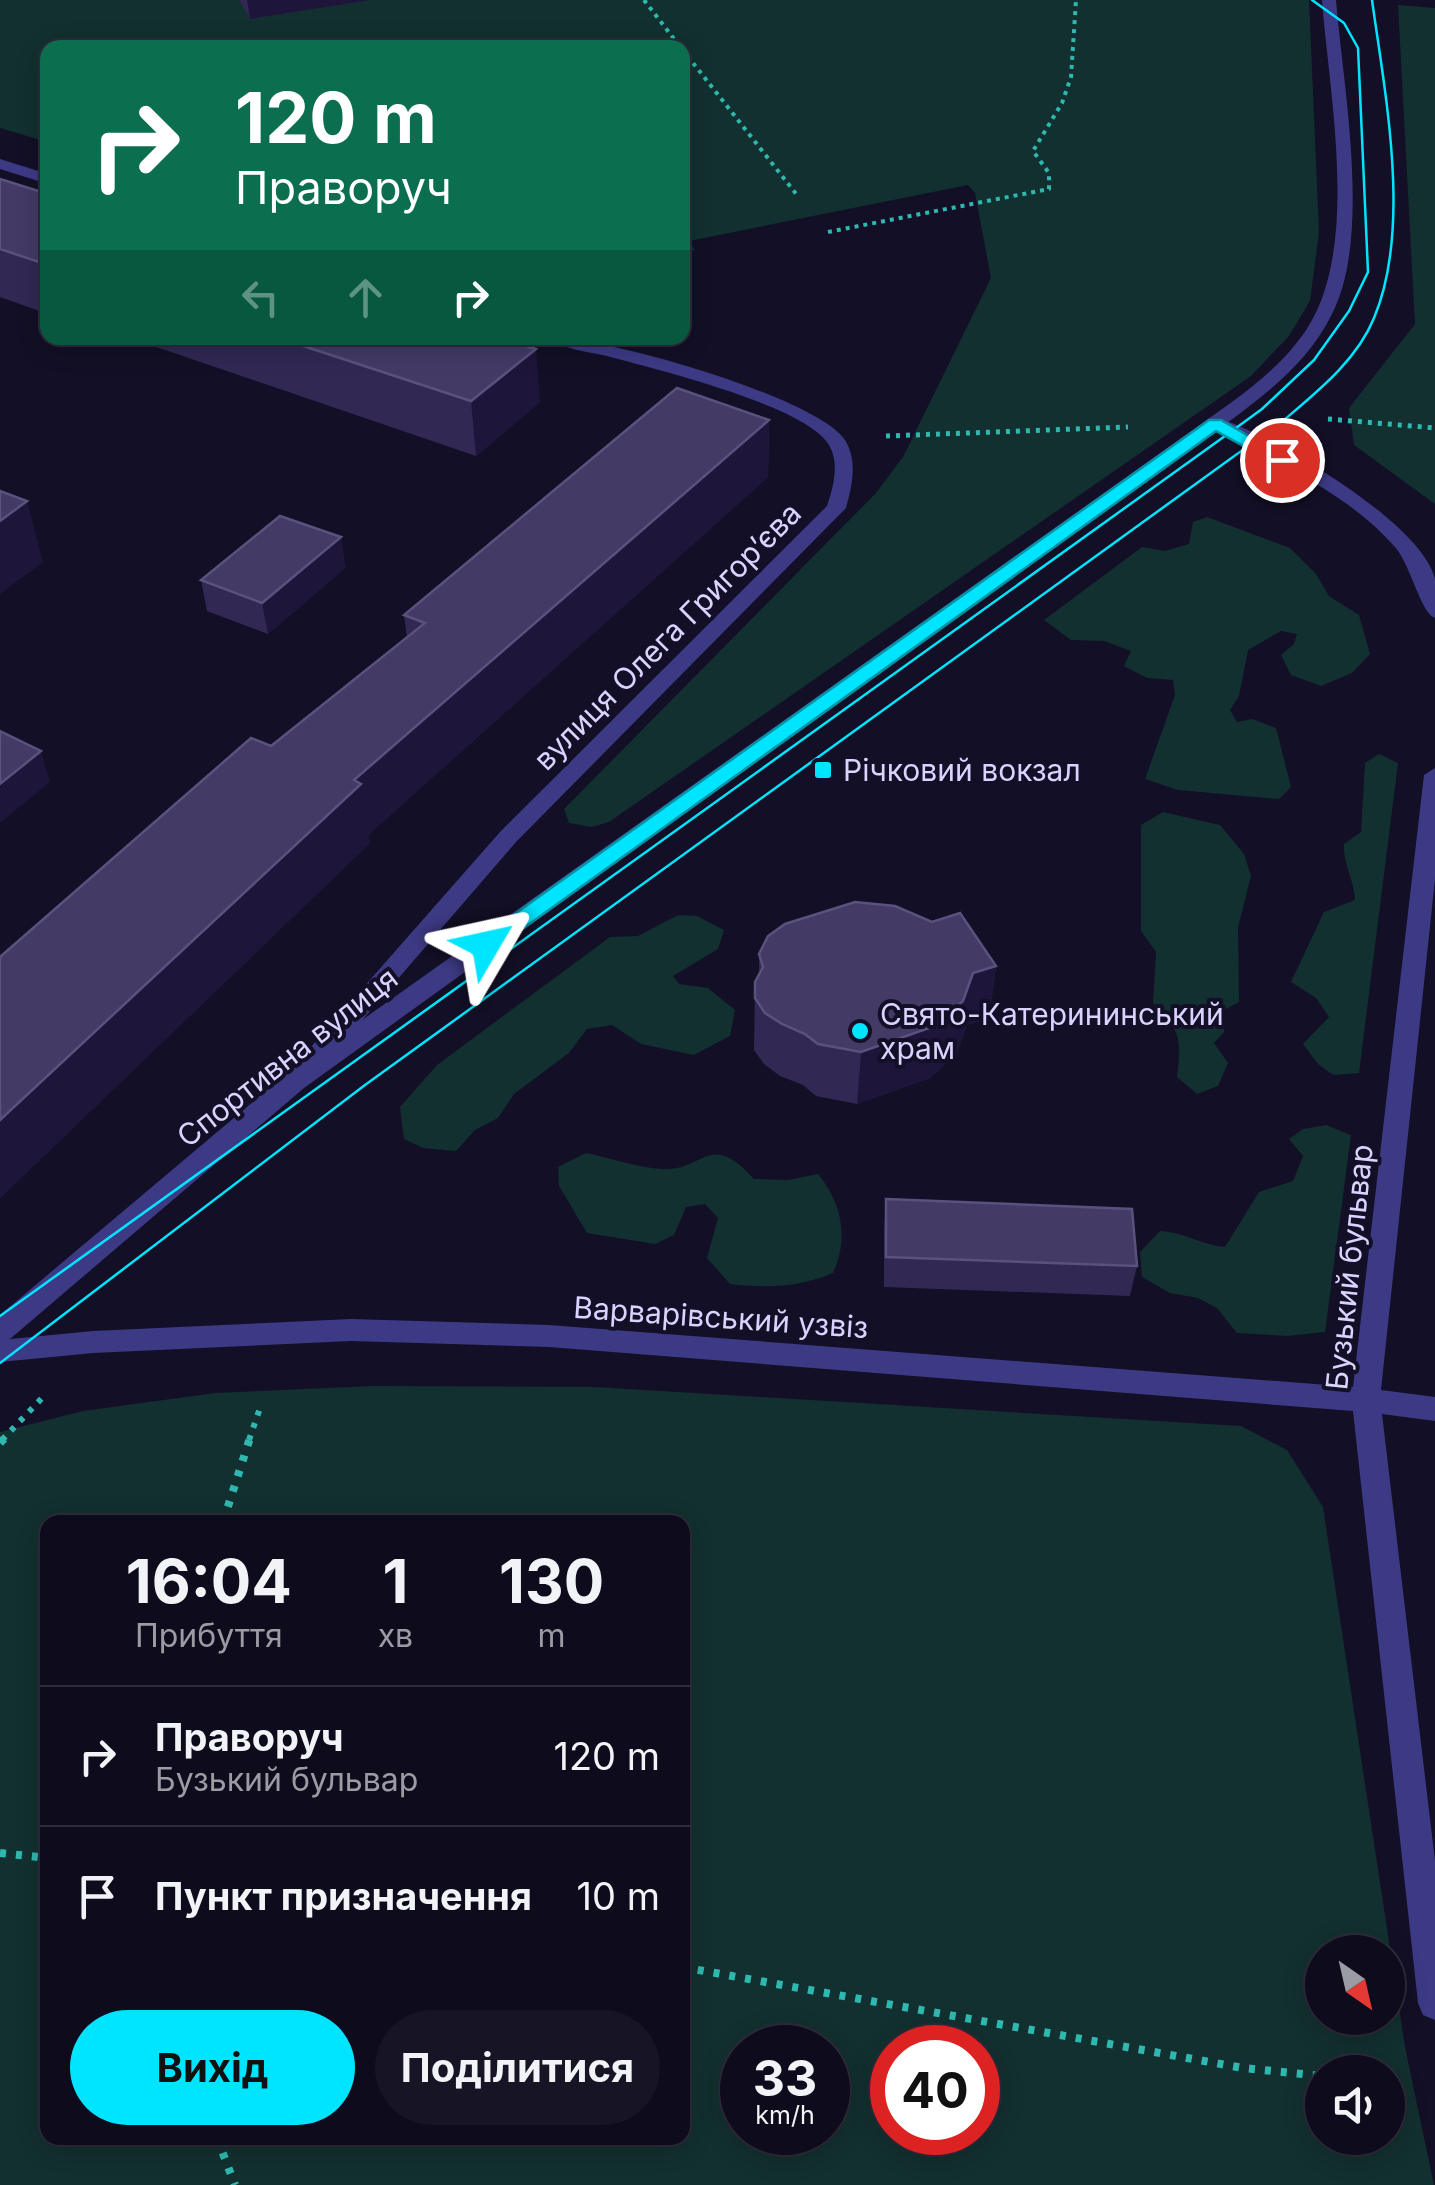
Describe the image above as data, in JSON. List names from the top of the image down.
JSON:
{
  "streets": {
    "street": [
      "вулиця Олега Григорʼєва",
      "Спортивна вулиця",
      "Бузький бульвар",
      "Варварівський узвіз"
    ]
  },
  "crossings": [
    ["вулиця Олега Григорʼєва", "Спортивна вулиця"],
    ["Бузький бульвар", "Варварівський узвіз"]
  ],
  "places": {
    "transit": ["Річковий вокзал"],
    "other": ["Свято-Катерининський храм"]
  },
  "north": "bottom right",
  "page": {
    "turn": ["120 m", "Праворуч"],
    "eta": [
      "16:04",
      "Прибуття",
      "1",
      "хв",
      "130",
      "m"
    ],
    "list": [
      {
        "name": "Праворуч",
        "note": "Бузький бульвар",
        "value": "120 m"
      },
      {
        "name": "Пункт призначення",
        "value": "10 m"
      }
    ],
    "buttons": ["Вихід", "Поділитися"],
    "speed": "33 km/h",
    "limit": "40"
  }
}
